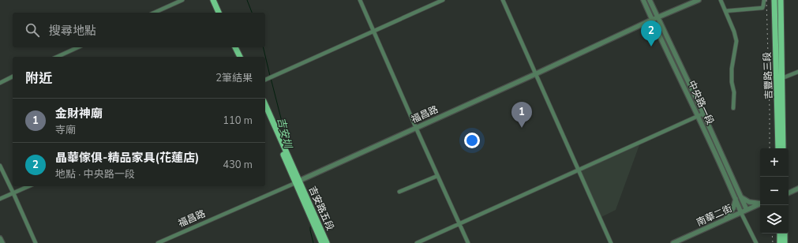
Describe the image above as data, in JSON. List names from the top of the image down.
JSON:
{
  "streets": {
    "main road": ["吉豐路三段", "吉安路五段"],
    "street": ["中央路一段", "福昌路", "南華二街"]
  },
  "crossings": [
    ["中央路一段", "福昌路"],
    ["中央路一段", "南華二街"],
    ["福昌路", "吉安路五段"]
  ],
  "water": ["吉安圳"],
  "page": {
    "search": "搜尋地點",
    "pins": ["2", "1"],
    "heading": ["附近", "2筆結果"],
    "list": [
      {
        "mark": "1",
        "name": "金財神廟",
        "note": "寺廟",
        "value": "110 m"
      },
      {
        "mark": "2",
        "name": "晶華傢俱-精品家具(花蓮店)",
        "note": "地點 · 中央路一段",
        "value": "430 m"
      }
    ],
    "map_buttons": ["+", "−"]
  }
}
